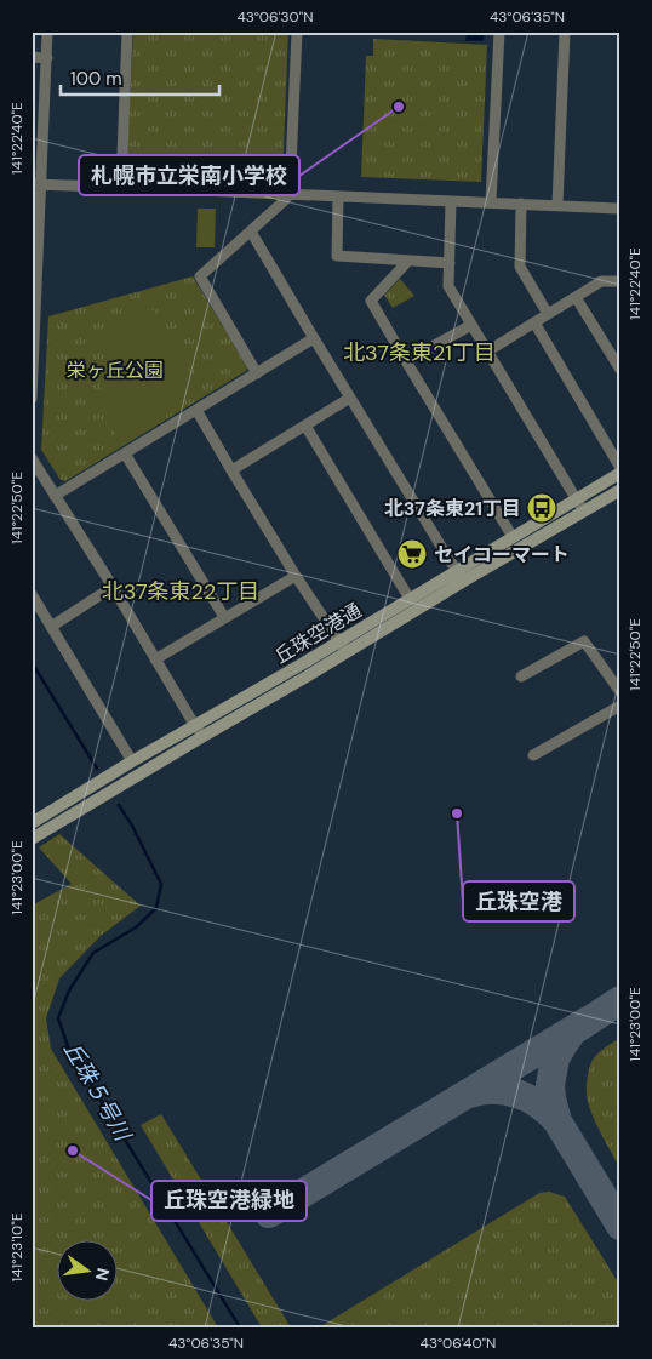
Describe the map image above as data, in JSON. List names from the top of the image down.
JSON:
{
  "streets": {
    "main road": ["丘珠空港通"]
  },
  "districts": ["北37条東21丁目", "北37条東22丁目"],
  "water": ["丘珠５号川"],
  "parks": ["栄ヶ丘公園"],
  "places": {
    "other": ["札幌市立栄南小学校", "丘珠空港", "丘珠空港緑地"],
    "bus stop": ["北37条東21丁目"],
    "supermarket": ["セイコーマート"]
  },
  "scale_bar": "100 m",
  "north": "right",
  "coordinates": [
    "43°06'30\"N",
    "43°06'35\"N",
    "141°22'40\"E",
    "141°22'50\"E",
    "141°23'00\"E",
    "141°23'10\"E",
    "43°06'40\"N"
  ]
}
